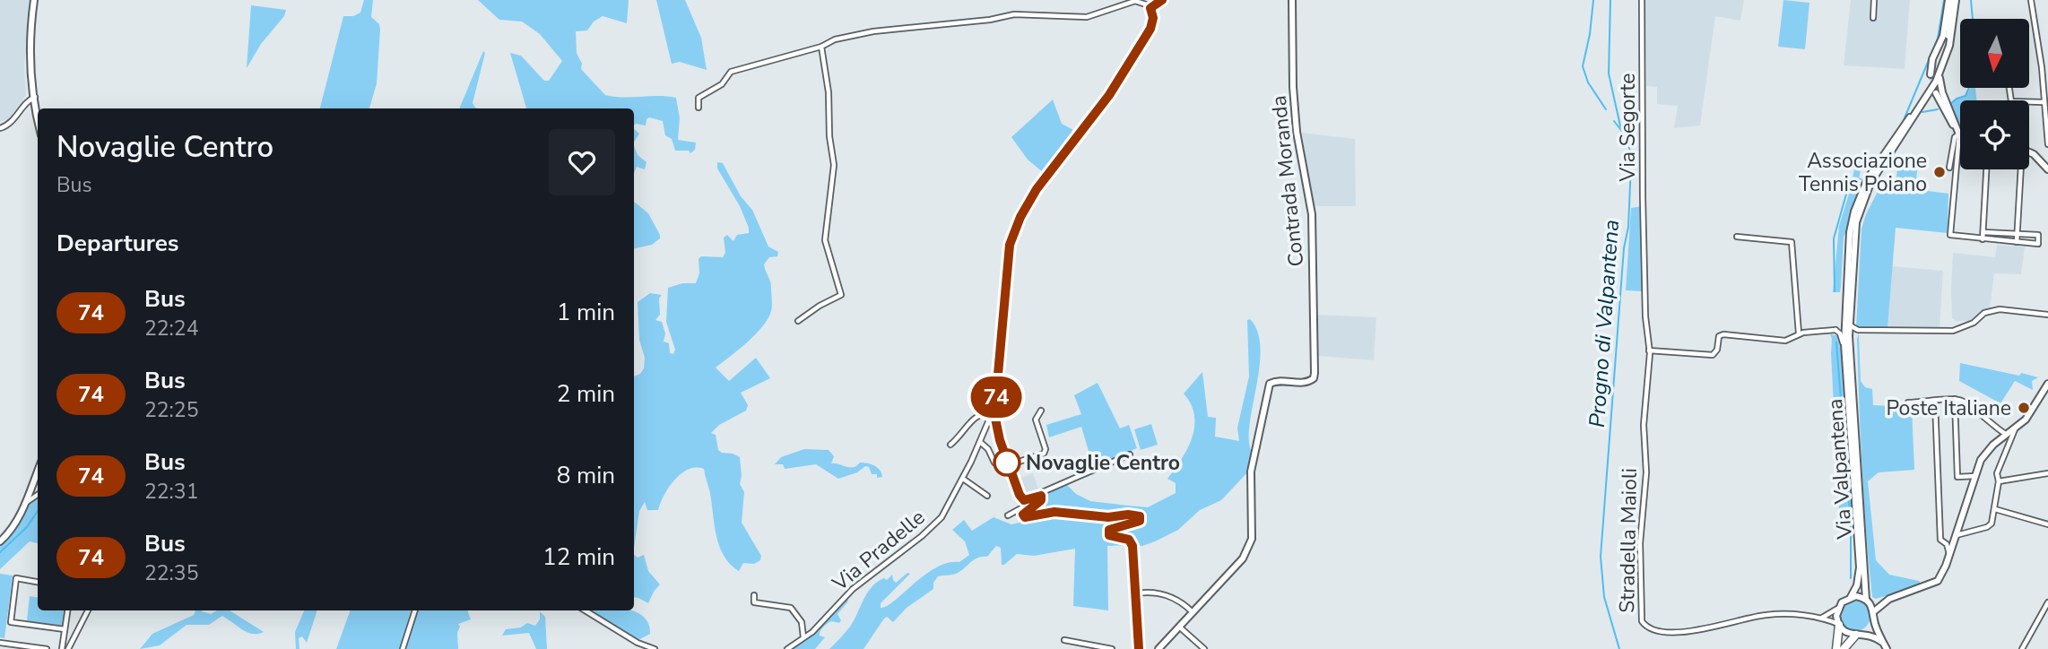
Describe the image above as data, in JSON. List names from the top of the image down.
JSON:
{
  "streets": {
    "street": [
      "Via Segorte",
      "Contrada Moranda",
      "Via Valpantena",
      "Stradella Maioli",
      "Via Pradelle"
    ]
  },
  "crossings": [
    ["Via Segorte", "Stradella Maioli"],
    ["Via Valpantena", "Stradella Maioli"]
  ],
  "water": ["Progno di Valpantena"],
  "places": ["Associazione Tennis Poiano", "Poste Italiane", "Novaglie Centro"],
  "lines": ["bus line 74"],
  "north": "bottom",
  "page": {
    "on_map": "74",
    "heading": [
      ["Novaglie Centro", "Bus"],
      "Departures"
    ],
    "list": [
      {
        "mark": "74",
        "name": "Bus",
        "note": "22:24",
        "value": "1 min"
      },
      {
        "mark": "74",
        "name": "Bus",
        "note": "22:25",
        "value": "2 min"
      },
      {
        "mark": "74",
        "name": "Bus",
        "note": "22:31",
        "value": "8 min"
      },
      {
        "mark": "74",
        "name": "Bus",
        "note": "22:35",
        "value": "12 min"
      }
    ]
  }
}
